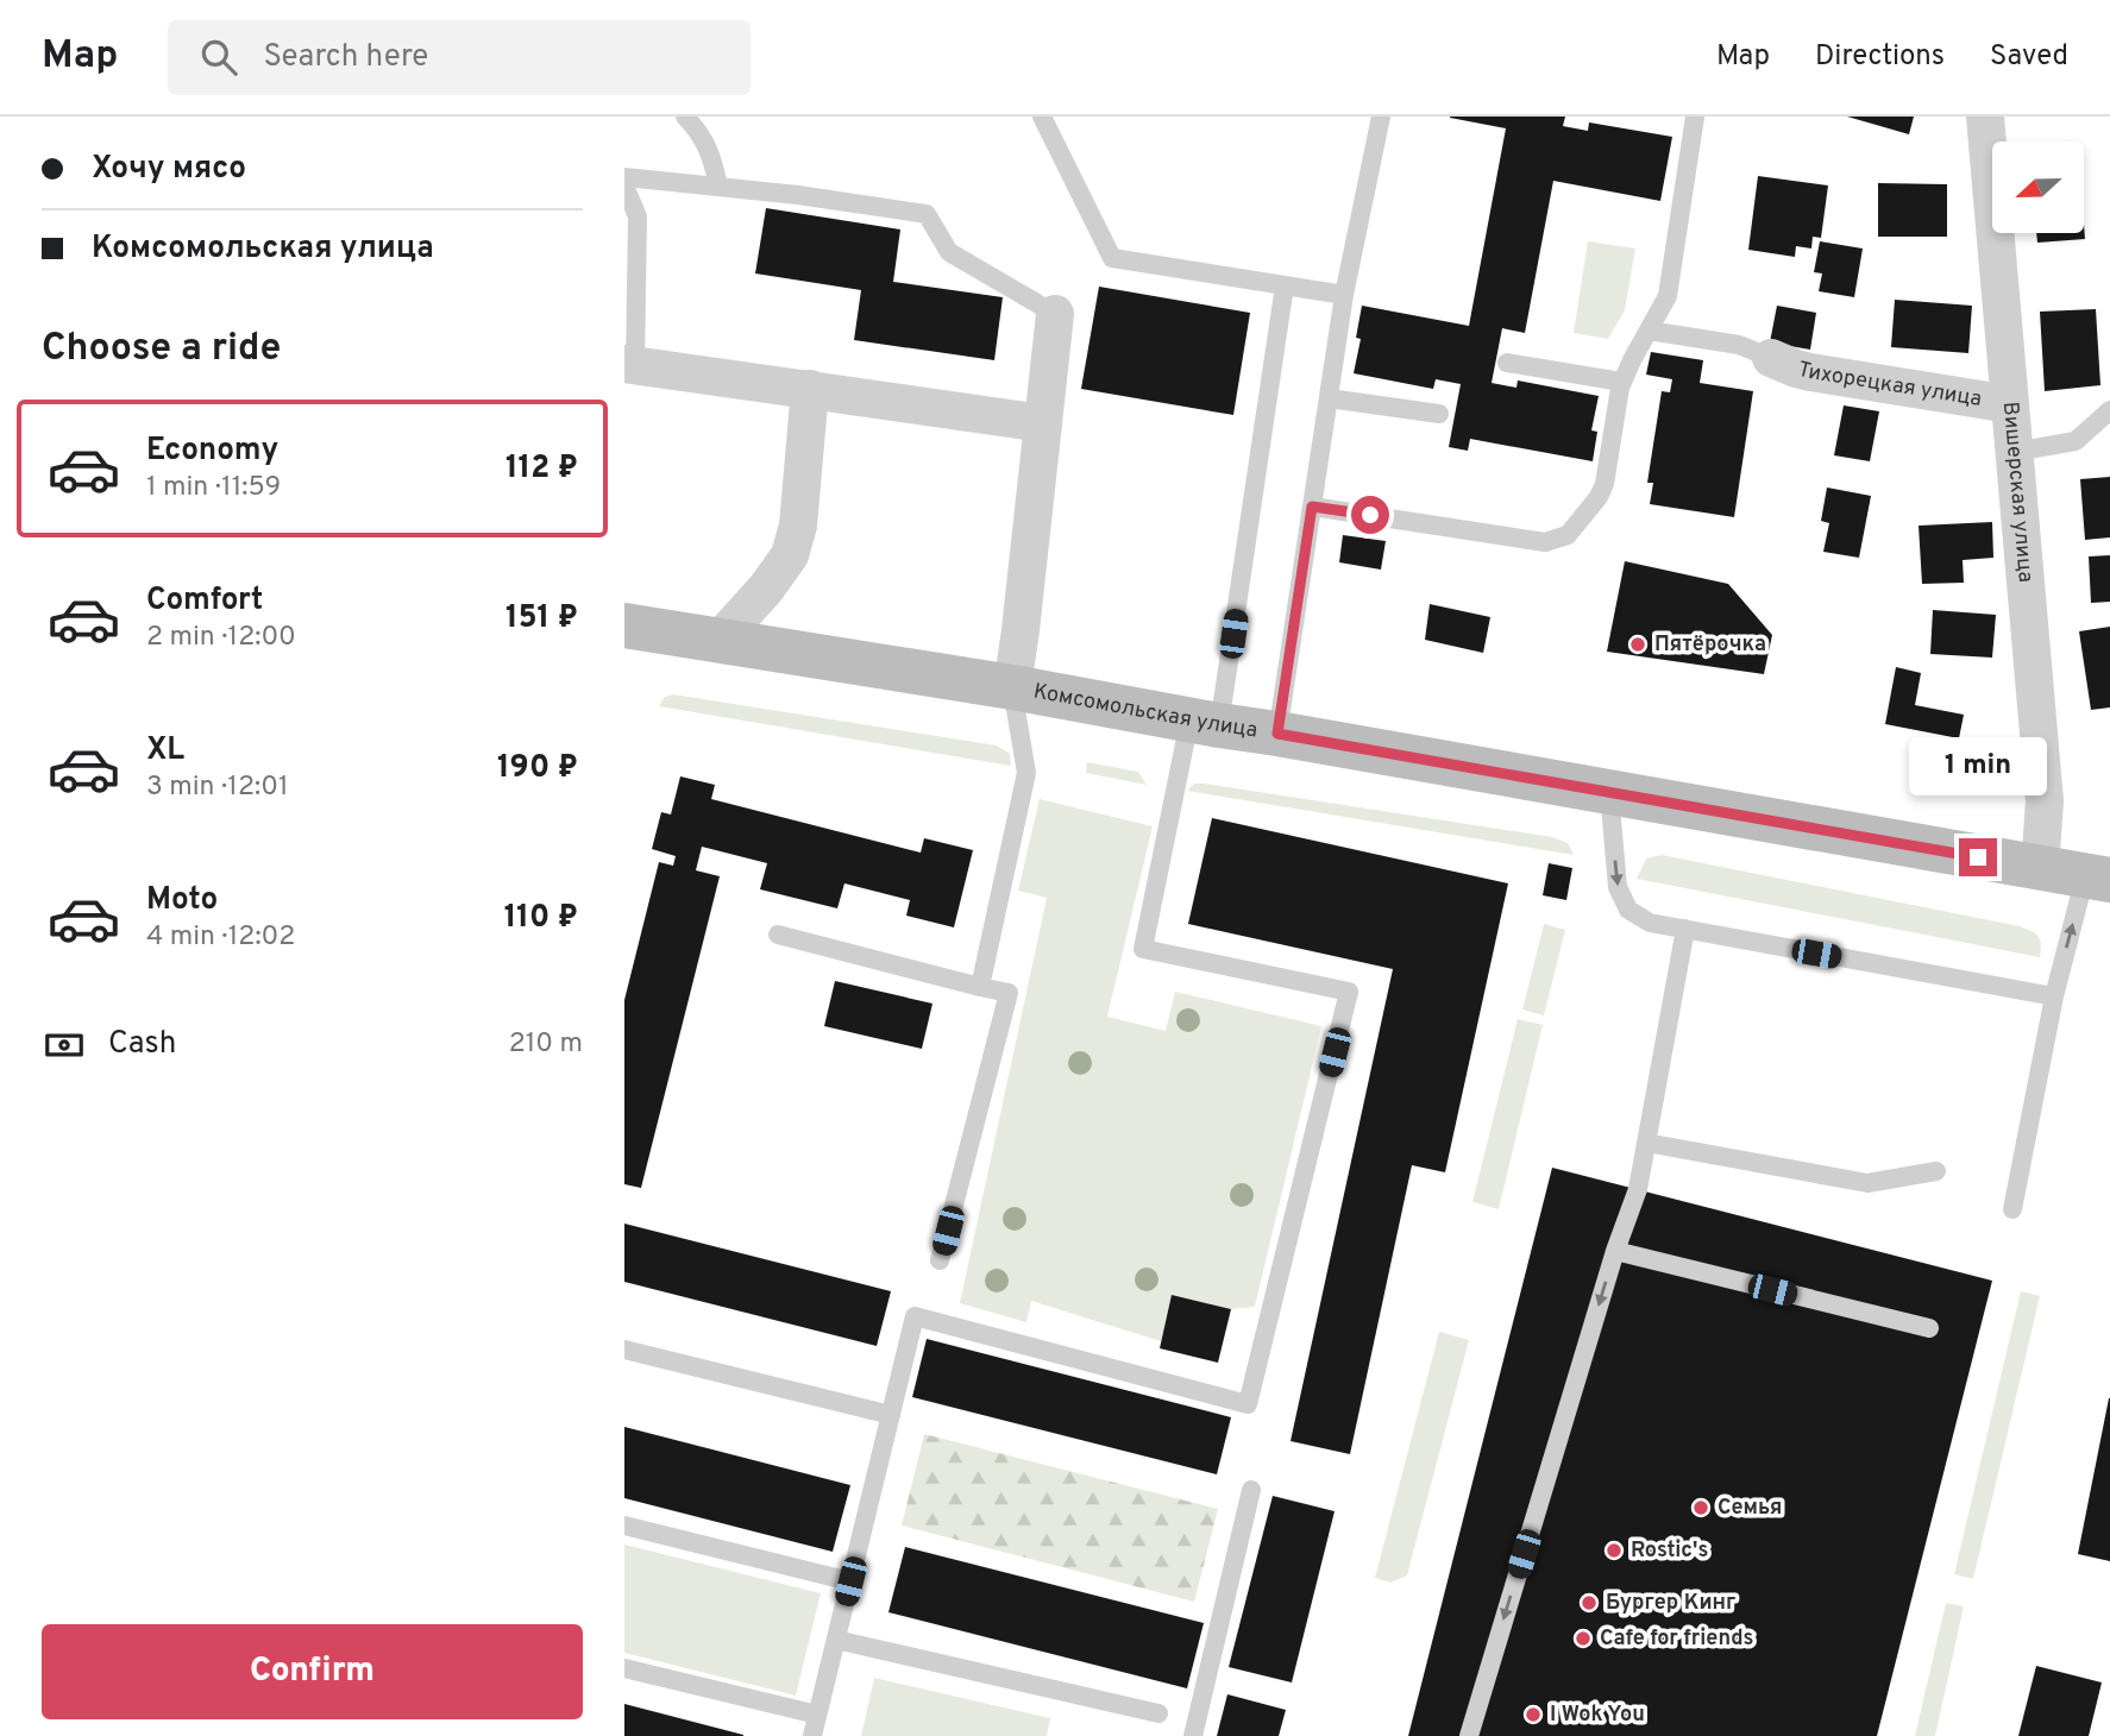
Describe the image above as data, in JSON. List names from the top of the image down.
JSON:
{
  "streets": {
    "main road": ["Комсомольская улица"],
    "street": ["Тихорецкая улица", "Вишерская улица"]
  },
  "crossings": [
    ["Тихорецкая улица", "Вишерская улица"],
    ["Вишерская улица", "Комсомольская улица"]
  ],
  "places": [
    "Пятёрочка",
    "Семья",
    "Rostic's",
    "Бургер Кинг",
    "Cafe for friends",
    "I Wok You"
  ],
  "north": "left",
  "page": {
    "header": "Map",
    "search": "Search here",
    "nav": ["Map", "Directions", "Saved"],
    "banner": ["Хочу мясо", "Комсомольская улица"],
    "heading": "Choose a ride",
    "list": [
      {
        "name": "Economy",
        "note": "1 min · 11:59",
        "value": "112 ₽"
      },
      {
        "name": "Comfort",
        "note": "2 min · 12:00",
        "value": "151 ₽"
      },
      {
        "name": "XL",
        "note": "3 min · 12:01",
        "value": "190 ₽"
      },
      {
        "name": "Moto",
        "note": "4 min · 12:02",
        "value": "110 ₽"
      }
    ],
    "bubble": "1 min",
    "pay": ["Cash", "210 m"],
    "buttons": "Confirm"
  }
}
